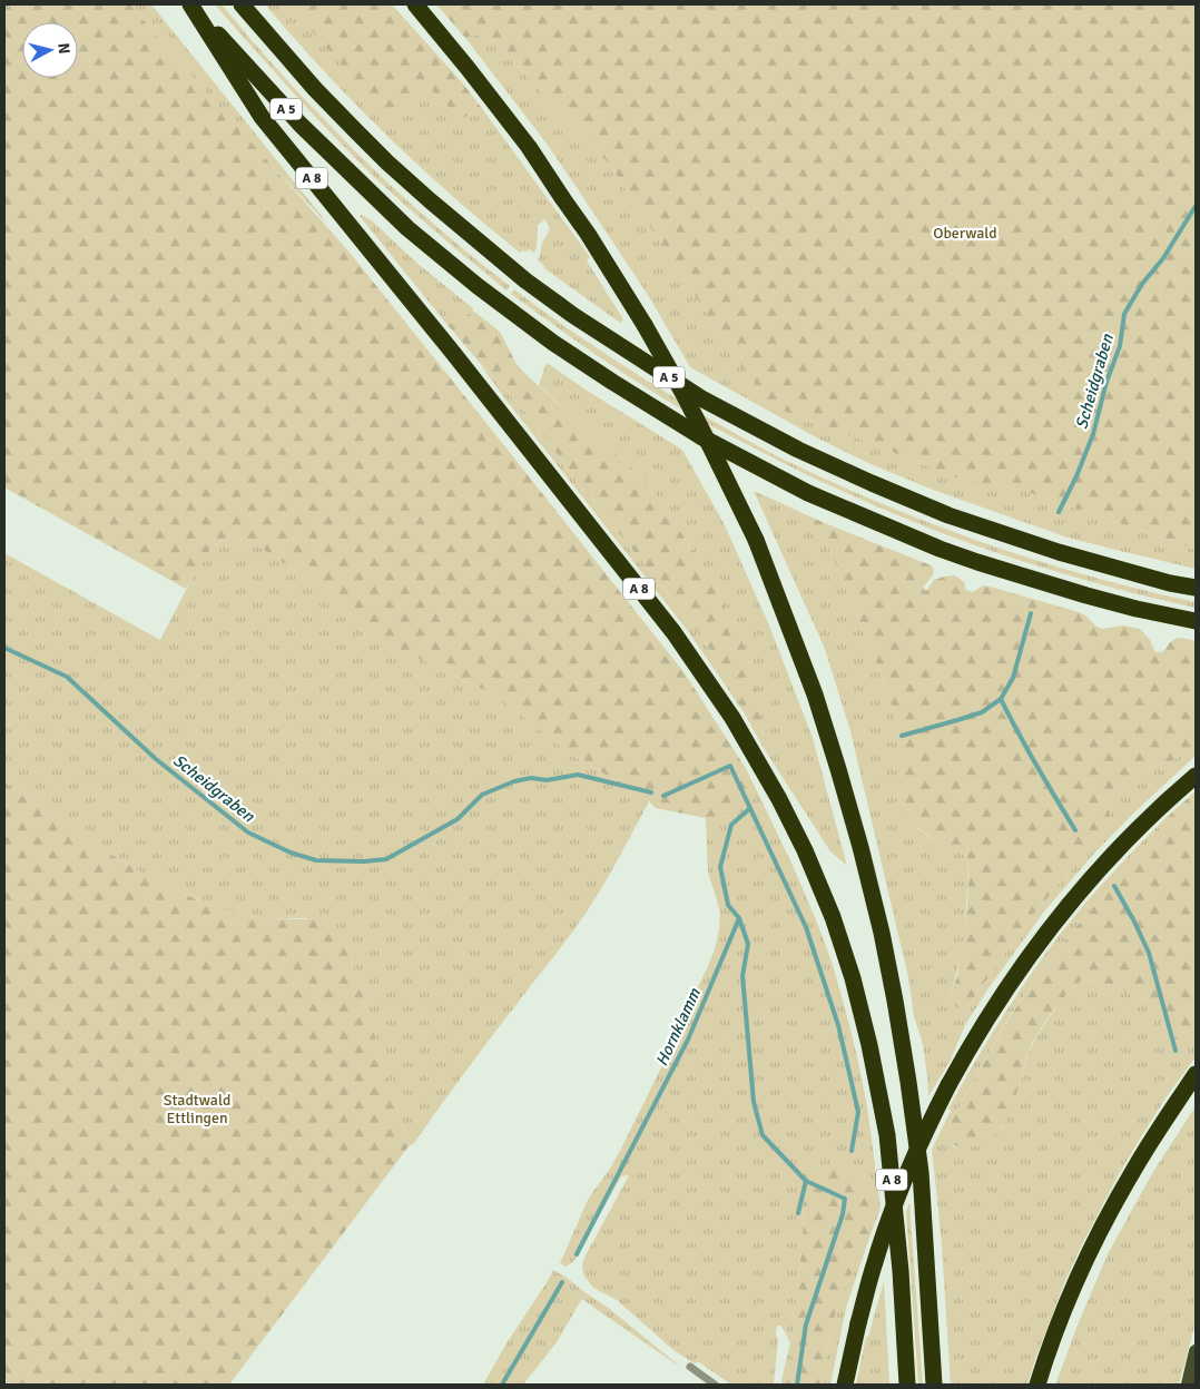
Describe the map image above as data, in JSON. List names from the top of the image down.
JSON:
{
  "streets": {
    "highway": ["A 5", "A 8"]
  },
  "crossings": [
    ["A 5", "A 8"]
  ],
  "water": ["Scheidgraben", "Hornklamm"],
  "parks": ["Oberwald", "Stadtwald Ettlingen"],
  "north": "right"
}
